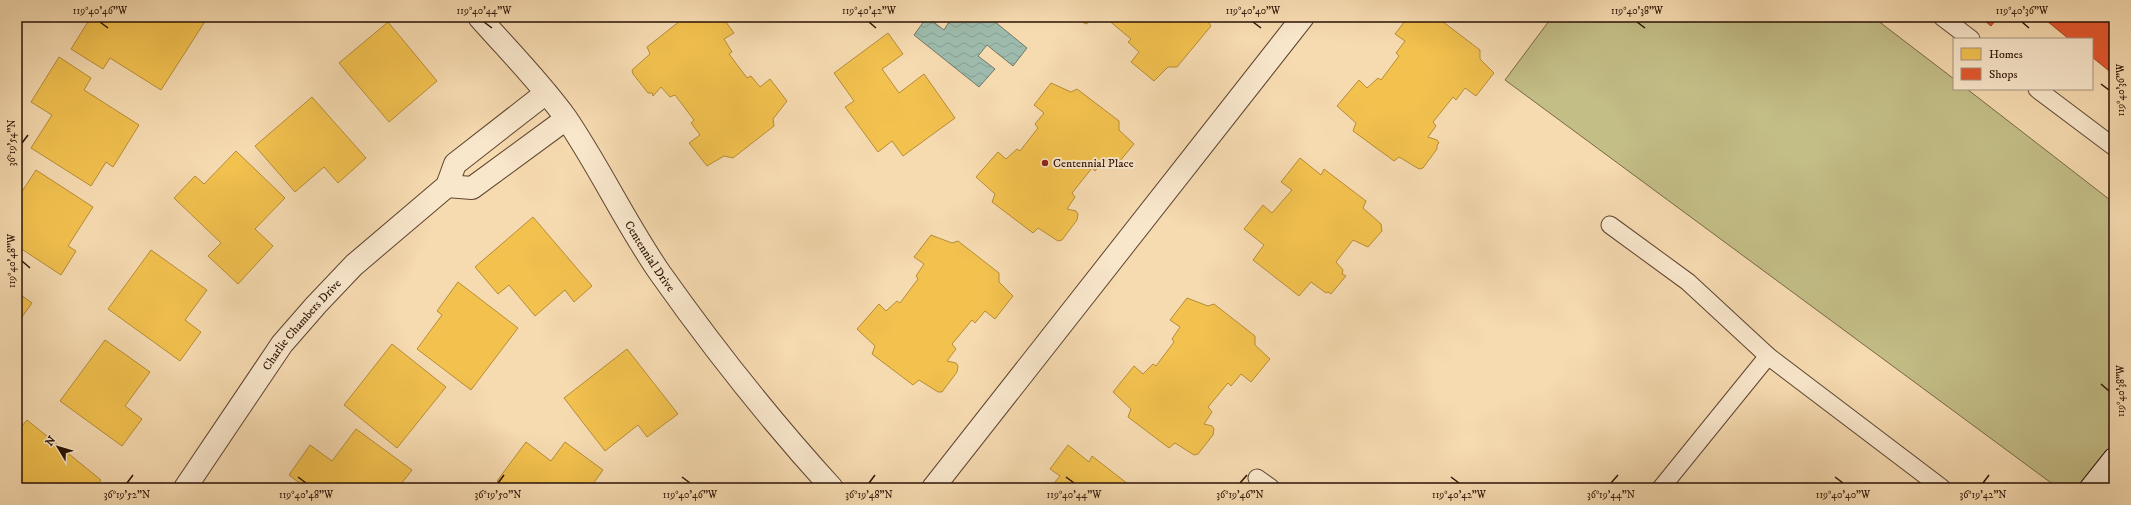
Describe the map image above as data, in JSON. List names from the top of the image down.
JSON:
{
  "streets": {
    "street": ["Centennial Drive", "Charlie Chambers Drive"]
  },
  "crossings": [
    ["Centennial Drive", "Charlie Chambers Drive"]
  ],
  "places": ["Centennial Place"],
  "legend": ["Homes", "Shops"],
  "north": "top left",
  "coordinates": [
    "119°40'46\"W",
    "119°40'44\"W",
    "119°40'42\"W",
    "119°40'40\"W",
    "119°40'38\"W",
    "119°40'36\"W",
    "36°19'54\"N",
    "119°40'48\"W",
    "36°19'52\"N",
    "36°19'50\"N",
    "36°19'48\"N",
    "36°19'46\"N",
    "36°19'44\"N",
    "36°19'42\"N"
  ]
}
